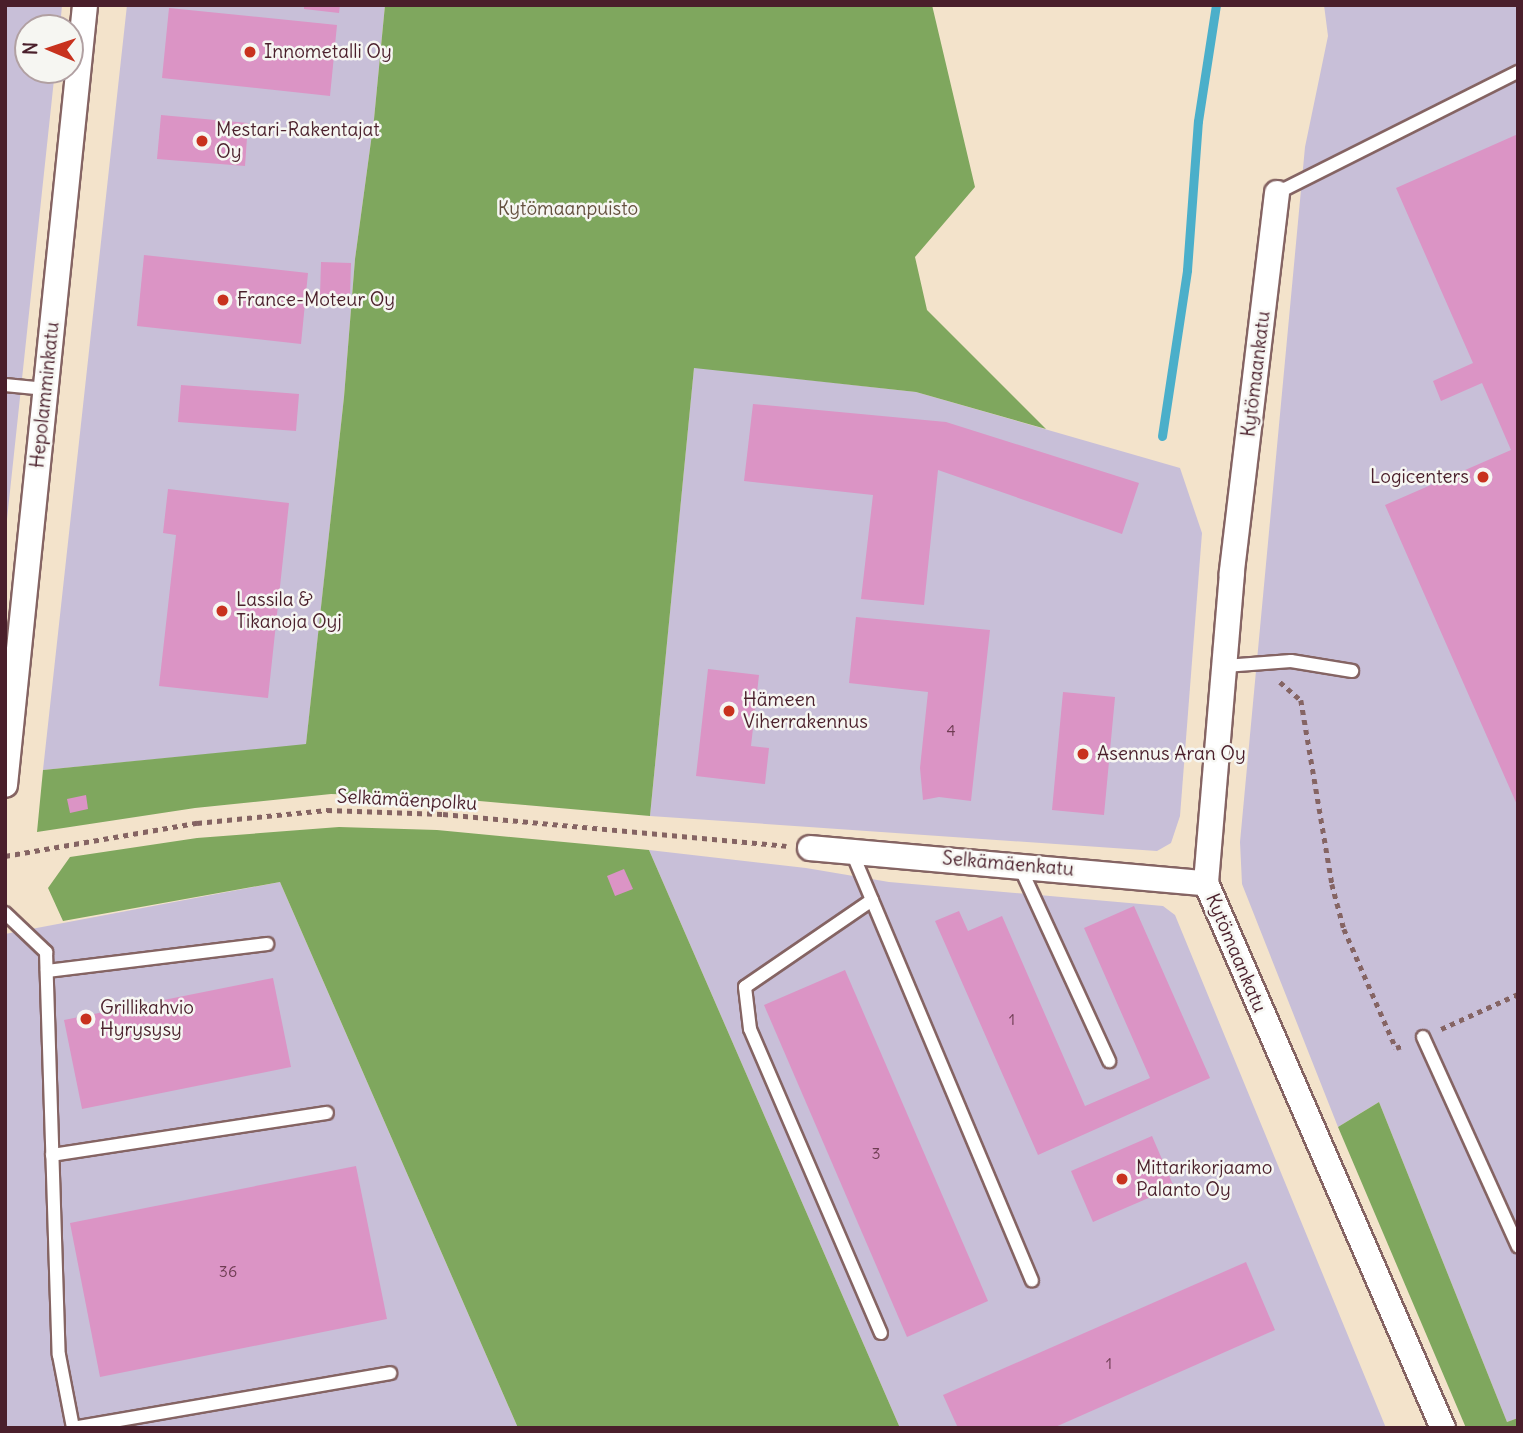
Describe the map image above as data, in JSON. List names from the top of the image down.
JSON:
{
  "streets": {
    "street": ["Kytömaankatu", "Hepolamminkatu", "Selkämäenkatu"],
    "path": ["Selkämäenpolku"]
  },
  "crossings": [
    ["Kytömaankatu", "Selkämäenkatu"],
    ["Selkämäenpolku", "Selkämäenkatu"]
  ],
  "parks": ["Kytömaanpuisto"],
  "places": [
    "Innometalli Oy",
    "Mestari-Rakentajat Oy",
    "France-Moteur Oy",
    "Logicenters",
    "Lassila & Tikanoja Oyj",
    "Hämeen Viherrakennus",
    "Asennus Aran Oy",
    "Grillikahvio Hyrysysy",
    "Mittarikorjaamo Palanto Oy"
  ],
  "house_numbers": [
    "4",
    "1",
    "3",
    "36",
    "1"
  ],
  "north": "left"
}
